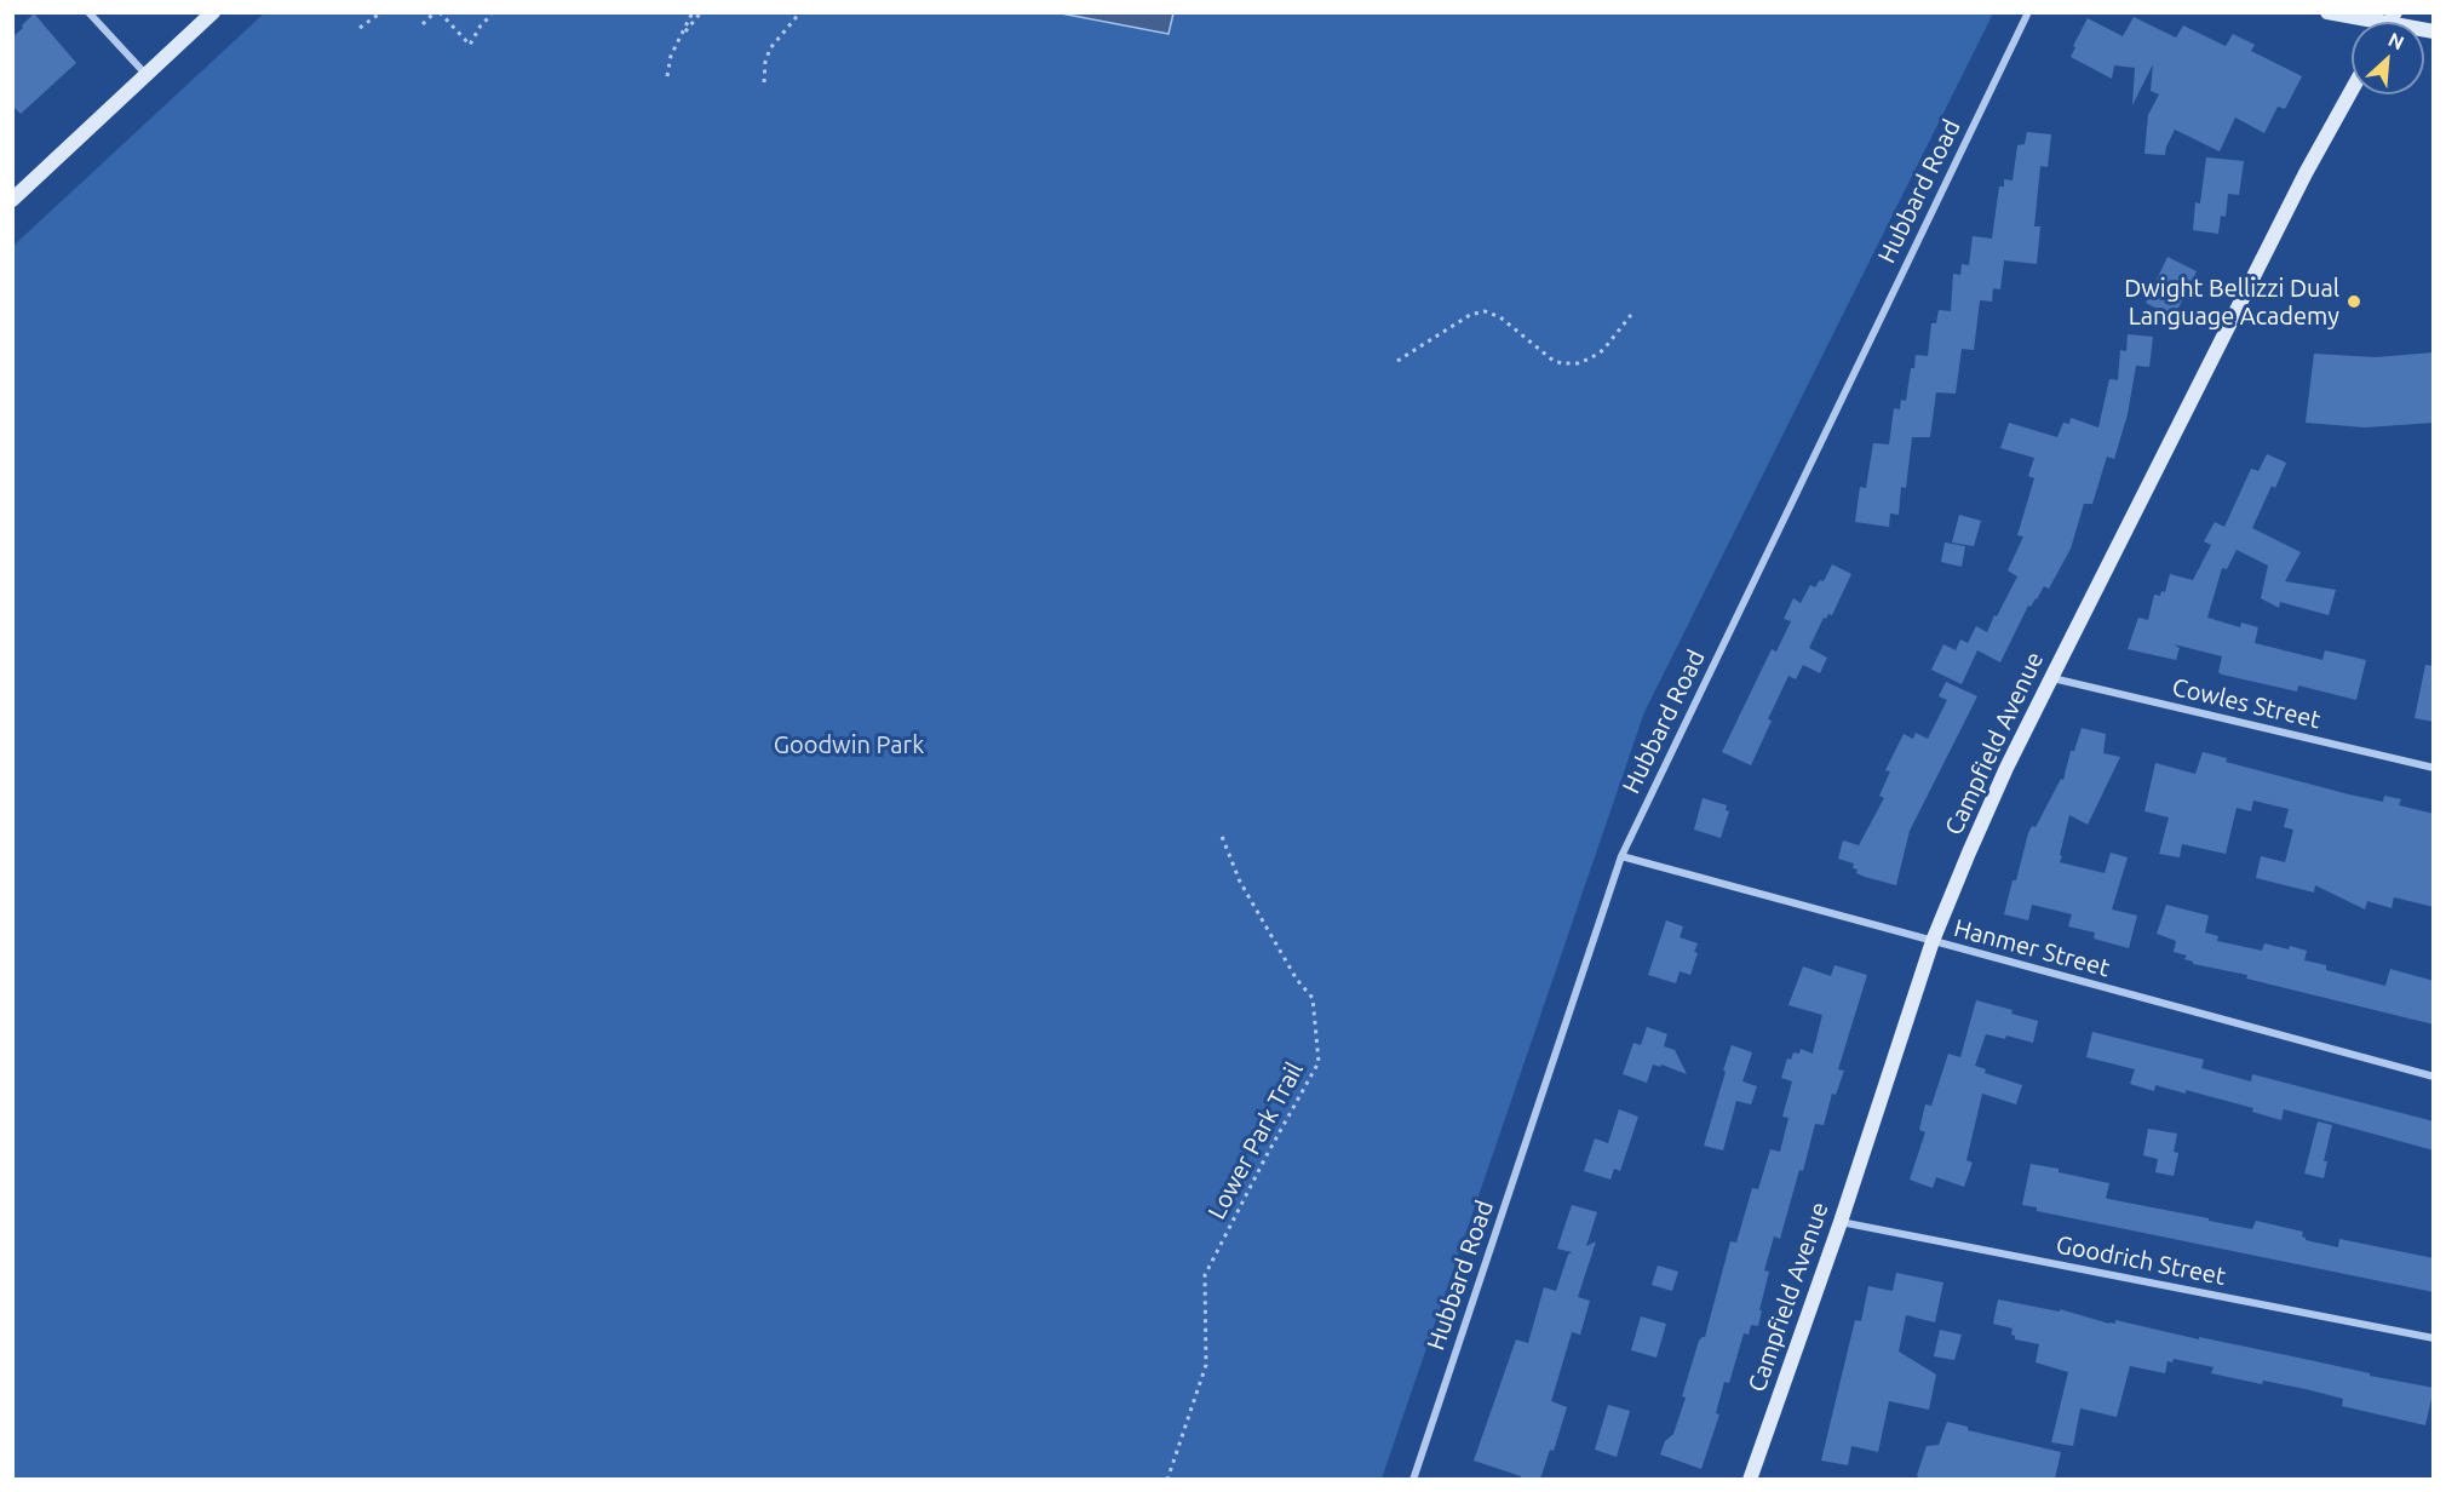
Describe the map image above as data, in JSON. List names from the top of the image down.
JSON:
{
  "streets": {
    "street": [
      "Hubbard Road",
      "Cowles Street",
      "Campfield Avenue",
      "Hanmer Street",
      "Goodrich Street"
    ],
    "path": ["Lower Park Trail"]
  },
  "crossings": [
    ["Hubbard Road", "Hanmer Street"],
    ["Cowles Street", "Campfield Avenue"],
    ["Campfield Avenue", "Hanmer Street"],
    ["Campfield Avenue", "Goodrich Street"]
  ],
  "parks": ["Goodwin Park"],
  "places": ["Dwight Bellizzi Dual Language Academy"],
  "north": "top right"
}
